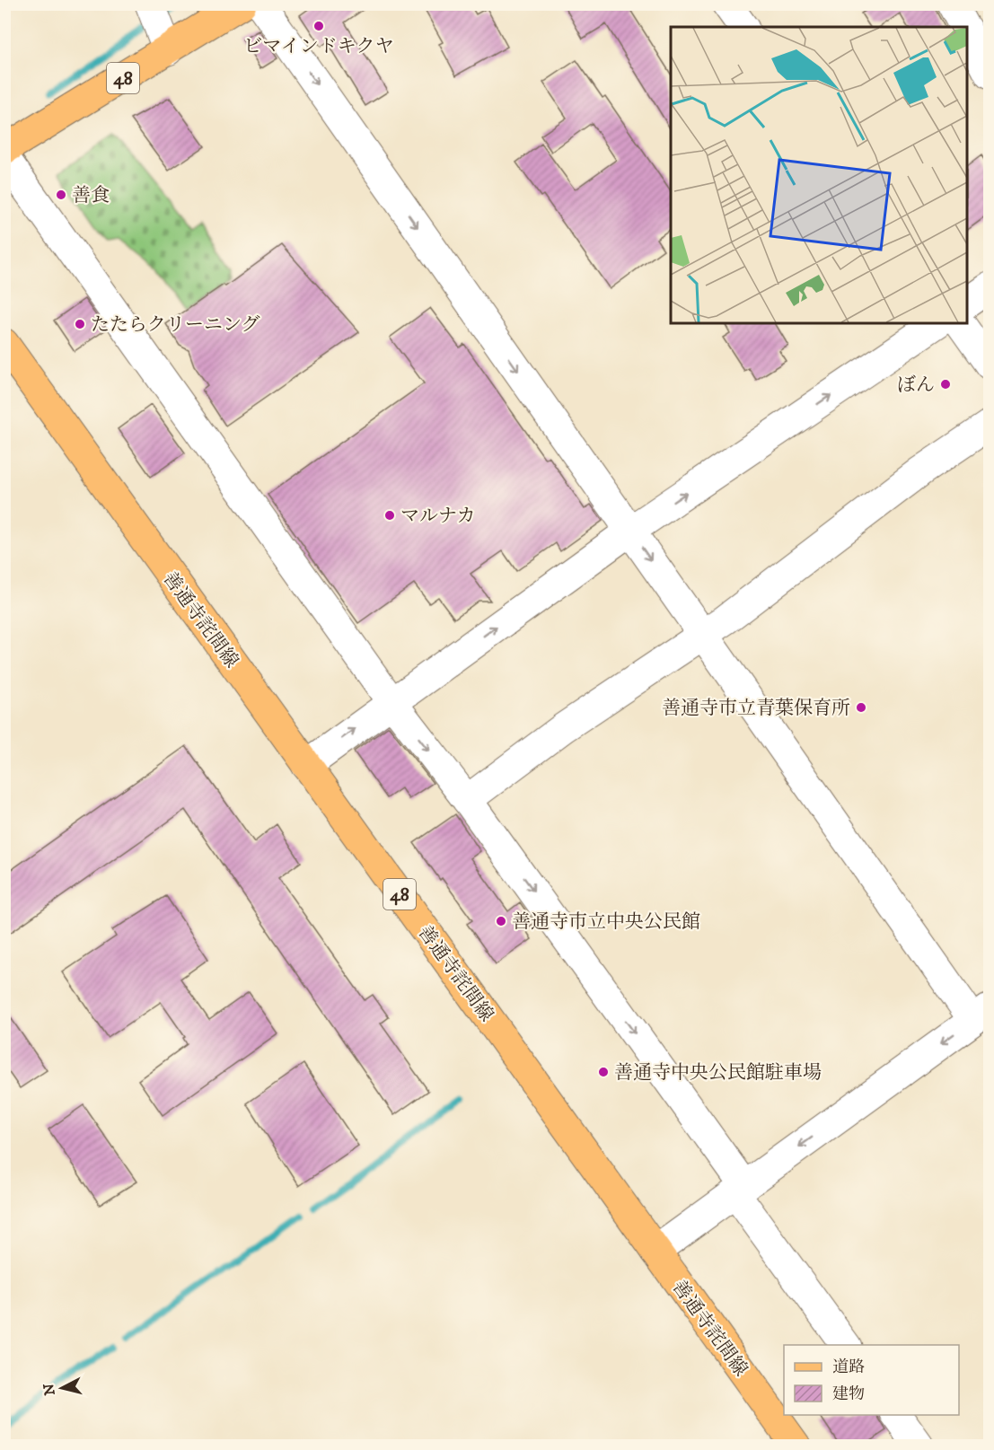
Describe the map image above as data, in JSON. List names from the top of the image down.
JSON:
{
  "streets": {
    "main road": ["48", "善通寺詫間線"]
  },
  "places": [
    "ビマインドキクヤ",
    "善食",
    "たたらクリーニング",
    "ぼん",
    "マルナカ",
    "善通寺市立青葉保育所",
    "善通寺市立中央公民館",
    "善通寺中央公民館駐車場"
  ],
  "legend": ["道路", "建物"],
  "north": "left"
}
